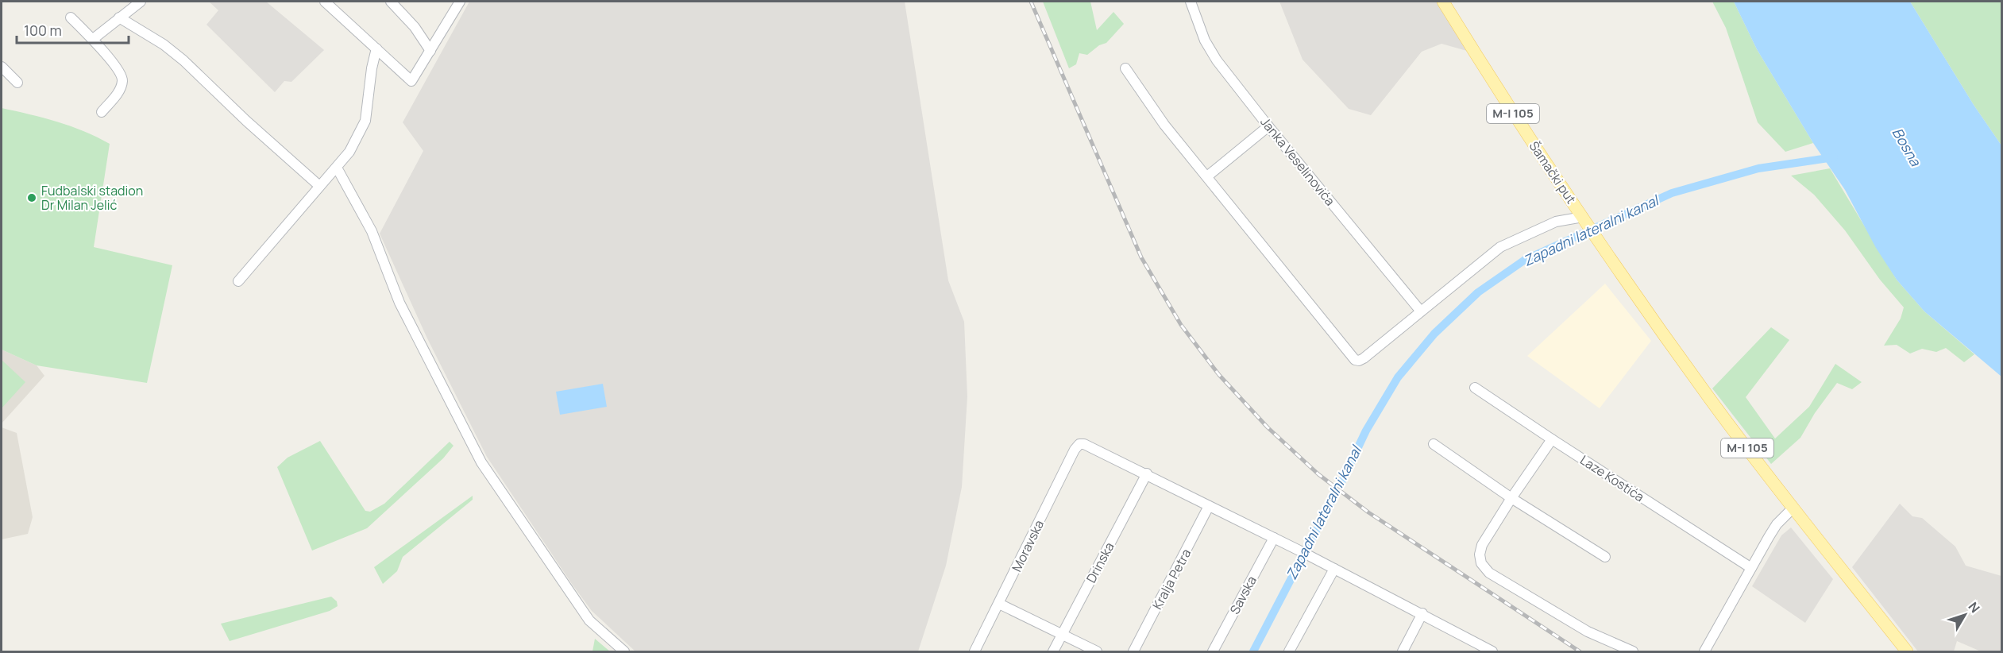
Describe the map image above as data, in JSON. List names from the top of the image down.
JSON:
{
  "streets": {
    "main road": ["M-I 105", "Šamački put"],
    "street": [
      "Janka Veselinovića",
      "Laze Kostića",
      "Moravska",
      "Drinska",
      "Kralja Petra",
      "Savska"
    ]
  },
  "crossings": [
    ["M-I 105", "Šamački put"],
    ["Moravska", "Drinska"]
  ],
  "water": ["Bosna", "Zapadni lateralni kanal"],
  "places": ["Fudbalski stadion Dr Milan Jelić"],
  "scale_bar": "100 m",
  "north": "top right"
}
